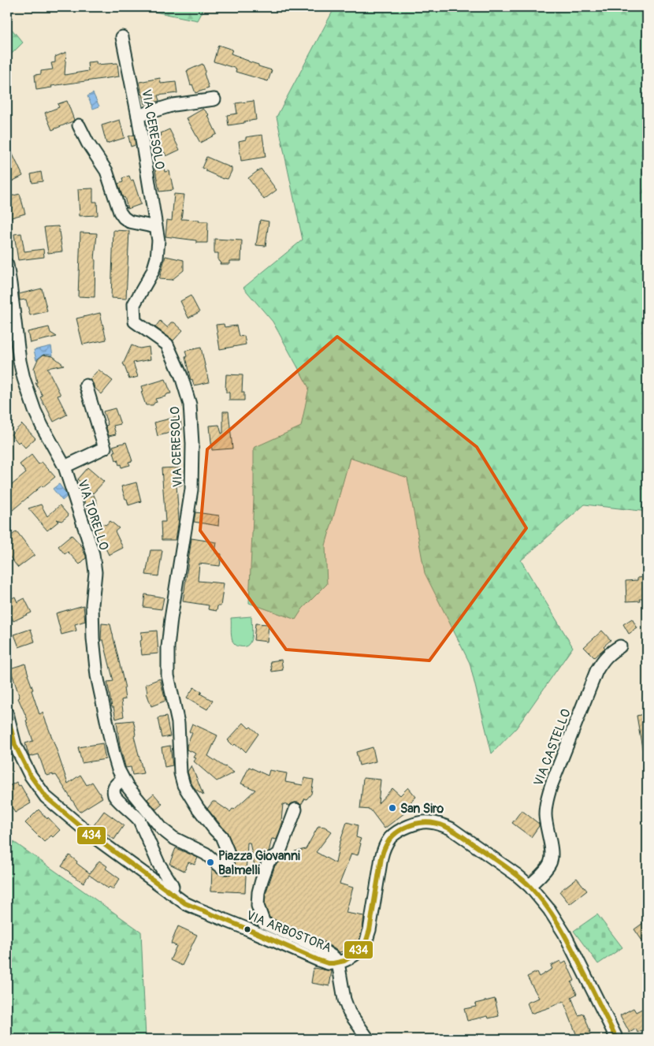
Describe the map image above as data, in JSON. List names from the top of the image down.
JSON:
{
  "streets": {
    "street": [
      "VIA CERESOLO",
      "VIA TORELLO",
      "VIA CASTELLO",
      "VIA ARBOSTORA"
    ]
  },
  "crossings": [
    ["VIA CERESOLO", "VIA TORELLO"],
    ["VIA CASTELLO", "VIA ARBOSTORA"]
  ],
  "places": ["San Siro", "Piazza Giovanni Balmelli"],
  "lines": ["transit line 434"]
}
